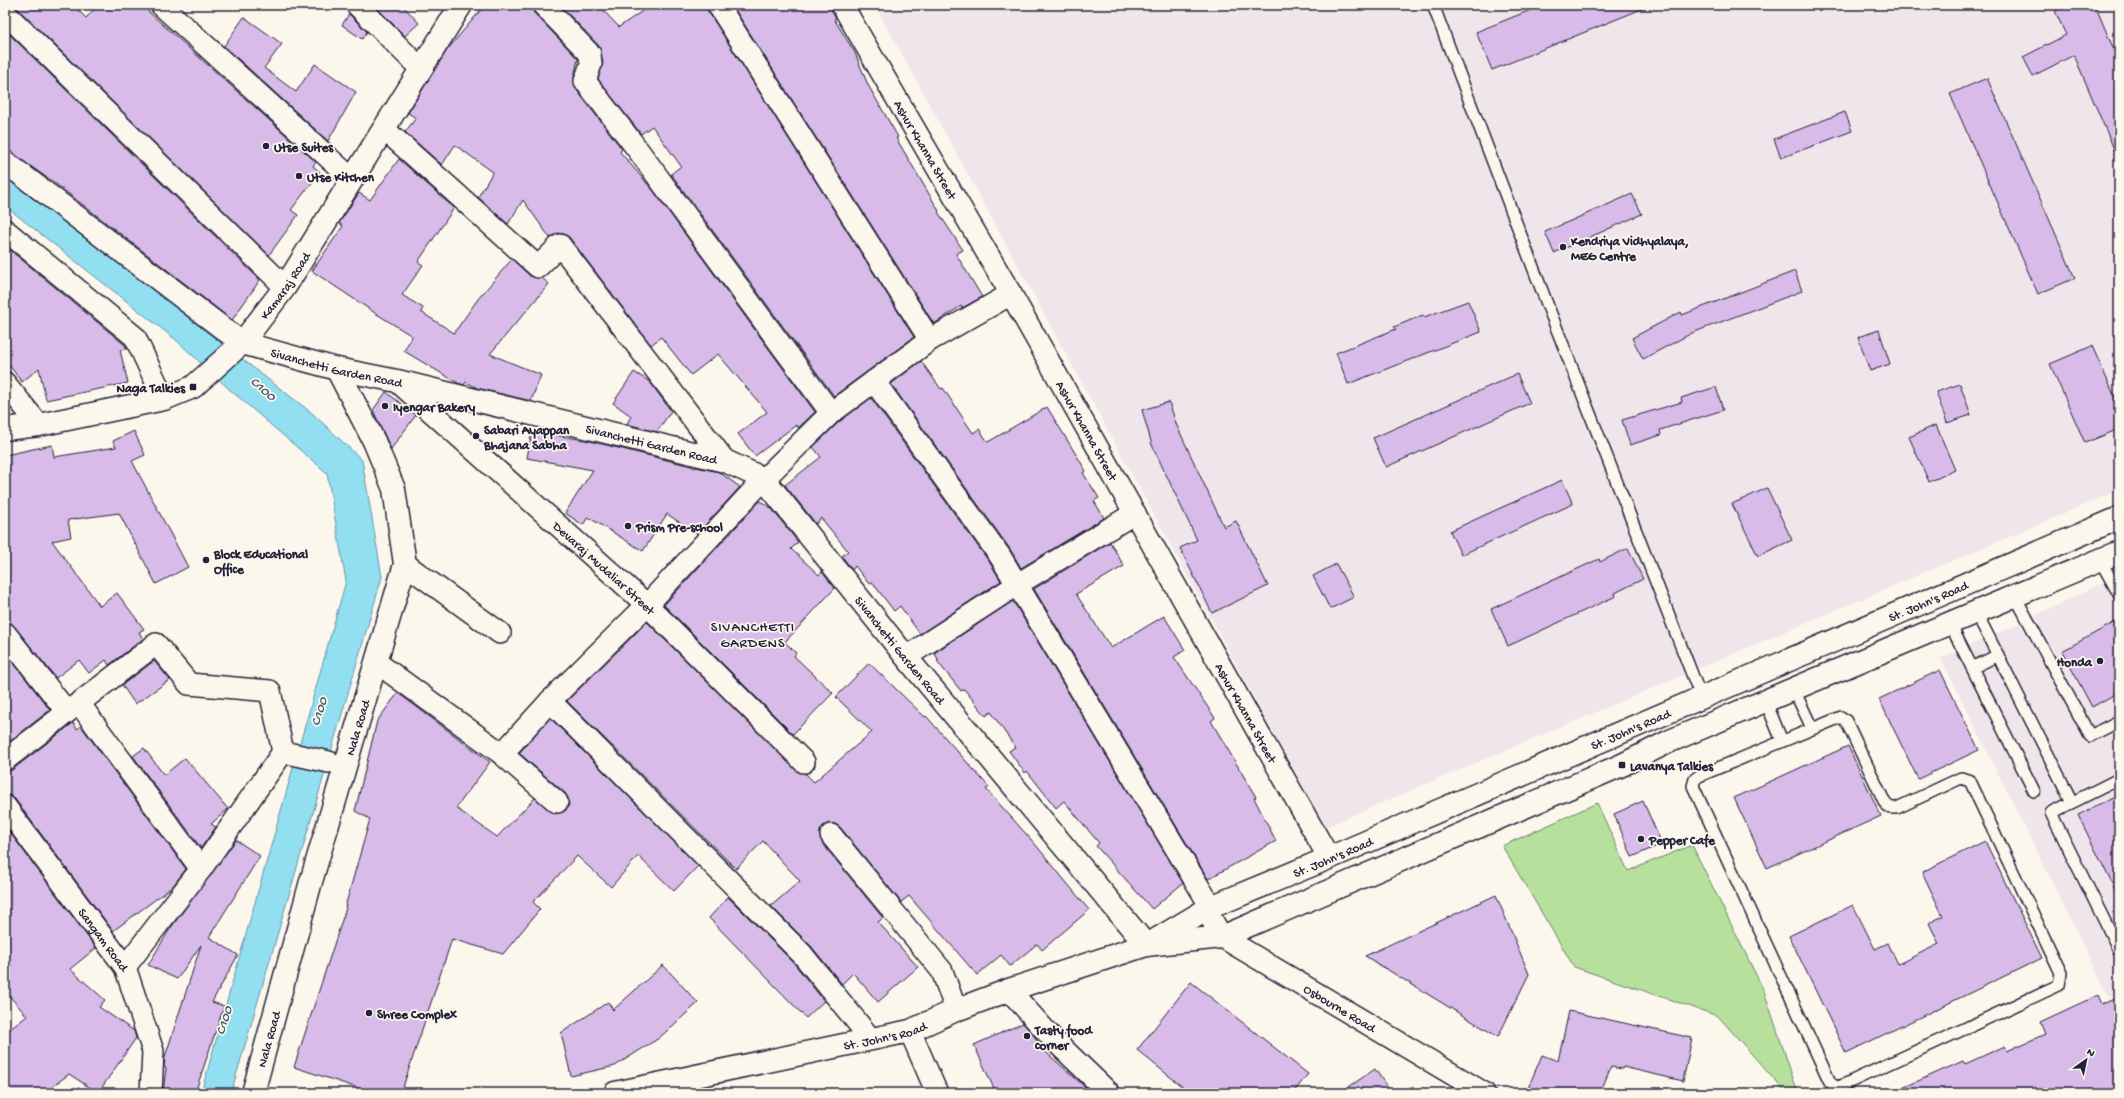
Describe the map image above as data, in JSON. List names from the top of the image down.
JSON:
{
  "streets": {
    "street": [
      "Ashur Khanna Street",
      "Kamaraj Road",
      "Sivanchetti Garden Road",
      "Devaraj Mudaliar Street",
      "St. John's Road",
      "Nala Road",
      "Sangam Road",
      "Osbourne Road"
    ]
  },
  "crossings": [
    ["Ashur Khanna Street", "St. John's Road"],
    ["Kamaraj Road", "Sivanchetti Garden Road"],
    ["Sivanchetti Garden Road", "Devaraj Mudaliar Street"],
    ["Sivanchetti Garden Road", "St. John's Road"],
    ["Sivanchetti Garden Road", "Nala Road"],
    ["St. John's Road", "Osbourne Road"]
  ],
  "districts": ["SIVANCHETTI GARDENS"],
  "water": ["C100"],
  "places": {
    "other": [
      "Utse Suites",
      "Utse Kitchen",
      "Kendriya Vidhyalaya, MEG Centre",
      "Iyengar Bakery",
      "Sabari Ayappan Bhajana Sabha",
      "Prism Pre-school",
      "Block Educational Office",
      "Honda",
      "Pepper Cafe",
      "Shree Complex",
      "Tasty food corner"
    ],
    "transit": ["Naga Talkies", "Lavanya Talkies"]
  },
  "north": "top right"
}
